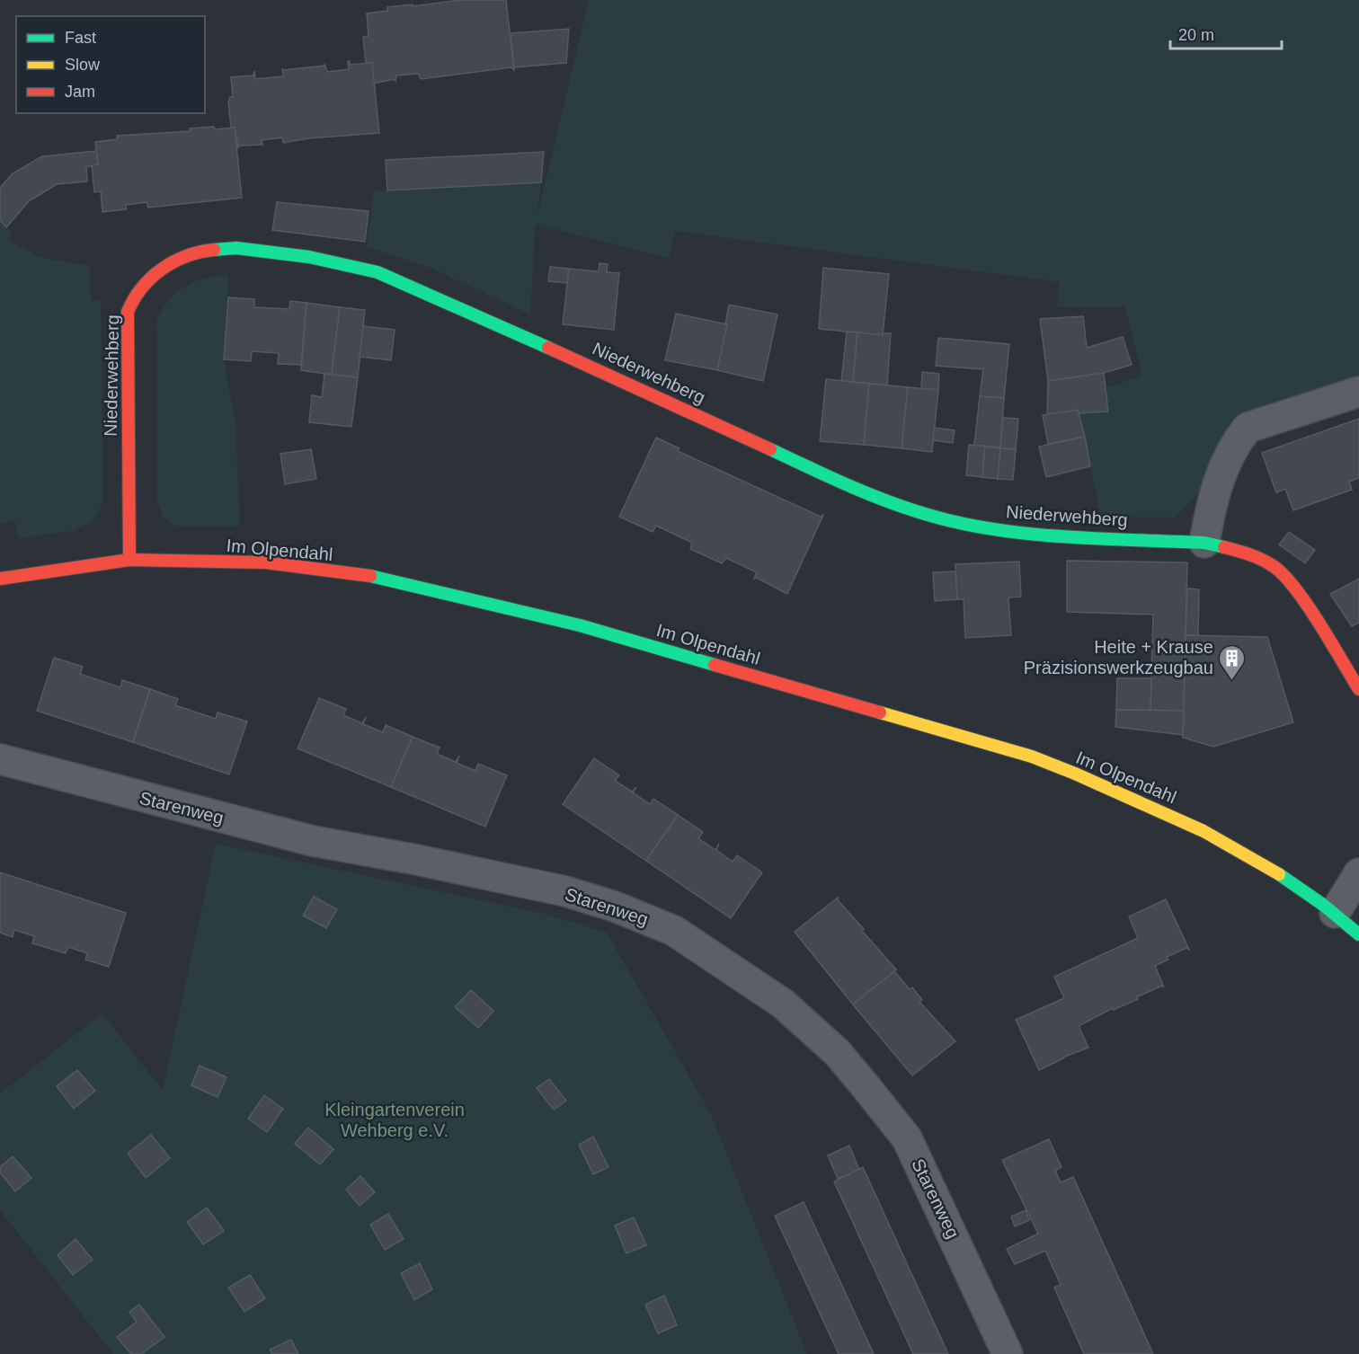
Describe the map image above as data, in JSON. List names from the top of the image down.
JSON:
{
  "streets": {
    "street": ["Niederwehberg", "Im Olpendahl", "Starenweg"]
  },
  "crossings": [
    ["Niederwehberg", "Im Olpendahl"]
  ],
  "parks": ["Kleingartenverein Wehberg e.V."],
  "places": {
    "building": ["Heite + Krause Präzisionswerkzeugbau"]
  },
  "legend": ["Fast", "Slow", "Jam"],
  "scale_bar": "20 m"
}
